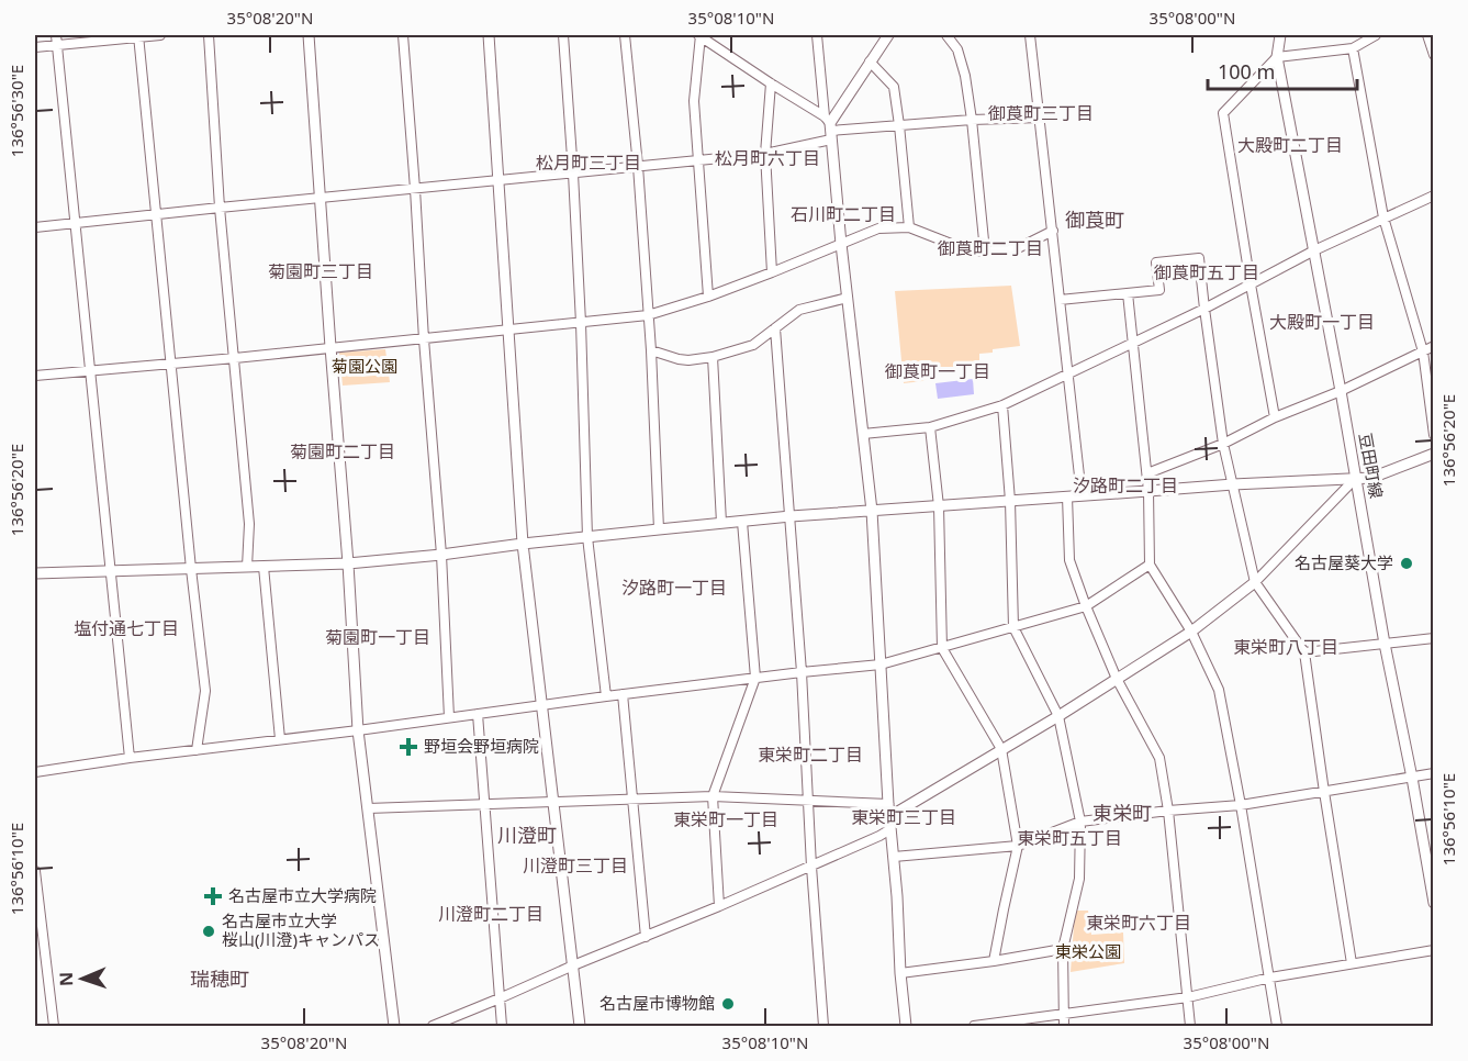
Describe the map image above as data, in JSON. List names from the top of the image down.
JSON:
{
  "streets": {
    "street": ["豆田町線"]
  },
  "districts": [
    "御莨町三丁目",
    "大殿町二丁目",
    "松月町六丁目",
    "松月町三丁目",
    "石川町二丁目",
    "御莨町",
    "御莨町二丁目",
    "菊園町三丁目",
    "御莨町五丁目",
    "大殿町一丁目",
    "御莨町一丁目",
    "菊園町二丁目",
    "汐路町二丁目",
    "汐路町一丁目",
    "塩付通七丁目",
    "菊園町一丁目",
    "東栄町八丁目",
    "東栄町二丁目",
    "東栄町",
    "東栄町三丁目",
    "東栄町一丁目",
    "川澄町",
    "東栄町五丁目",
    "川澄町三丁目",
    "川澄町二丁目",
    "東栄町六丁目",
    "瑞穂町"
  ],
  "parks": ["菊園公園", "東栄公園"],
  "places": {
    "other": ["名古屋葵大学", "名古屋市立大学 桜山(川澄)キャンパス", "名古屋市博物館"],
    "health": ["野垣会野垣病院", "名古屋市立大学病院"]
  },
  "scale_bar": "100 m",
  "north": "left",
  "coordinates": [
    "35°08'20\"N",
    "35°08'10\"N",
    "35°08'00\"N",
    "136°56'30\"E",
    "136°56'20\"E",
    "136°56'10\"E"
  ]
}
